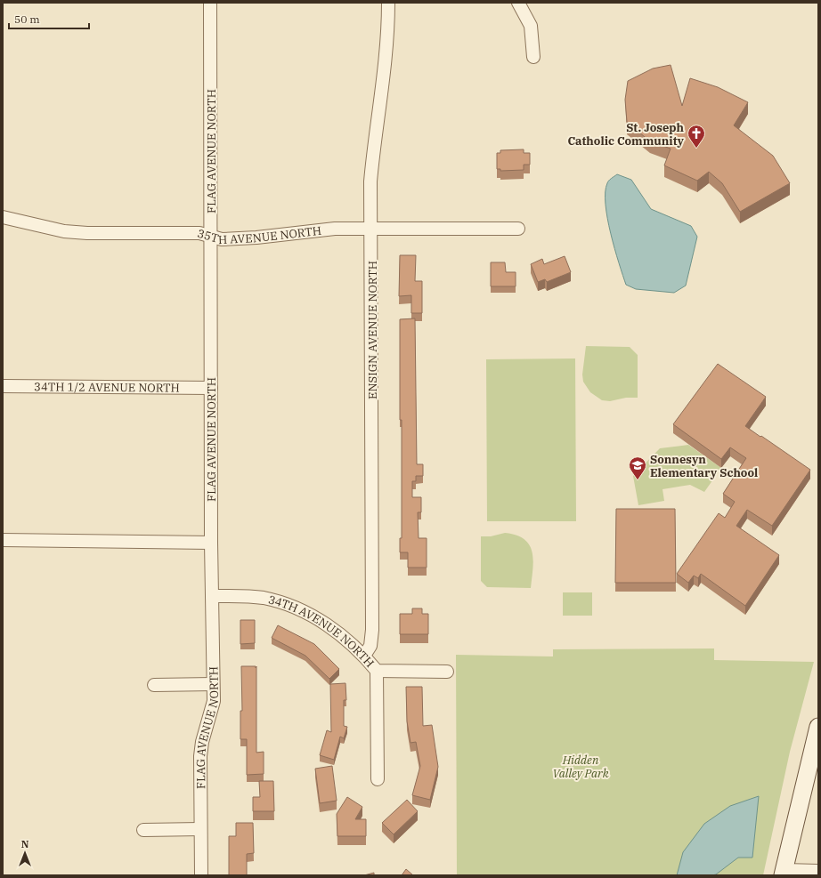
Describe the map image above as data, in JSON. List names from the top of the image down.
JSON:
{
  "streets": {
    "street": [
      "FLAG AVENUE NORTH",
      "35TH AVENUE NORTH",
      "ENSIGN AVENUE NORTH",
      "34TH 1/2 AVENUE NORTH",
      "34TH AVENUE NORTH"
    ]
  },
  "crossings": [
    ["FLAG AVENUE NORTH", "35TH AVENUE NORTH"],
    ["FLAG AVENUE NORTH", "34TH 1/2 AVENUE NORTH"],
    ["FLAG AVENUE NORTH", "34TH AVENUE NORTH"],
    ["35TH AVENUE NORTH", "ENSIGN AVENUE NORTH"],
    ["ENSIGN AVENUE NORTH", "34TH AVENUE NORTH"]
  ],
  "parks": ["Hidden Valley Park"],
  "places": {
    "church": ["St. Joseph Catholic Community"],
    "school or university": ["Sonnesyn Elementary School"]
  },
  "scale_bar": "50 m",
  "north": "top"
}
